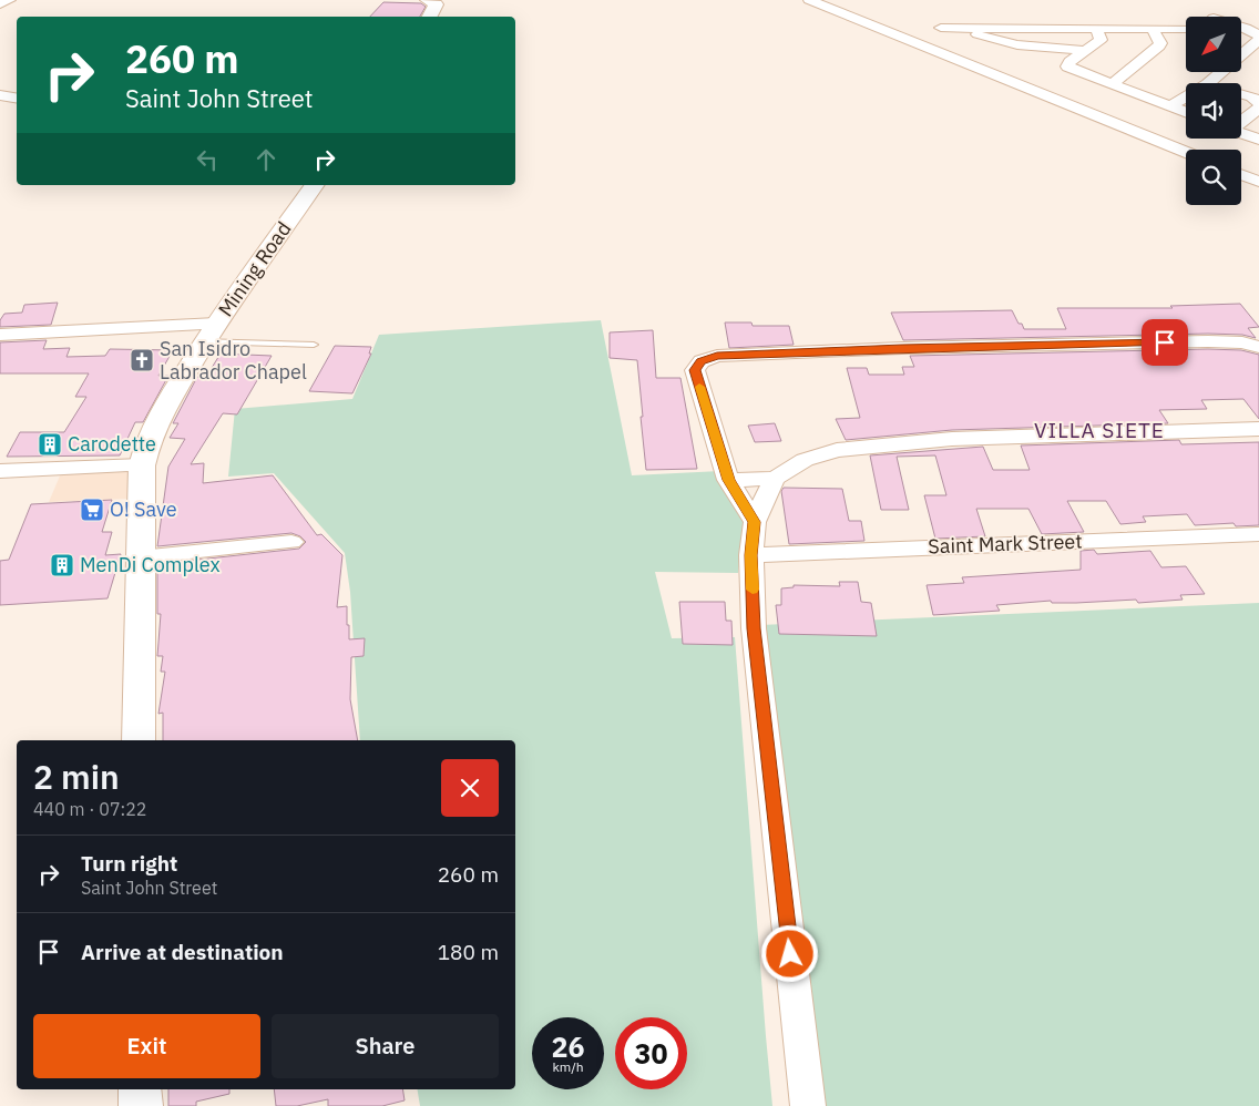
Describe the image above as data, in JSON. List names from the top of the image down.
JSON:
{
  "streets": {
    "street": ["Mining Road", "Saint Mark Street"]
  },
  "districts": ["VILLA SIETE"],
  "places": {
    "church": ["San Isidro Labrador Chapel"],
    "building": ["Carodette", "MenDi Complex"],
    "supermarket": ["O! Save"]
  },
  "north": "bottom left",
  "page": {
    "turn": ["260 m", "Saint John Street"],
    "heading": ["2 min", "440 m · 07:22"],
    "list": [
      {
        "name": "Turn right",
        "note": "Saint John Street",
        "value": "260 m"
      },
      {
        "name": "Arrive at destination",
        "value": "180 m"
      }
    ],
    "buttons": ["Exit", "Share"],
    "speed": "26 km/h",
    "limit": "30"
  }
}
